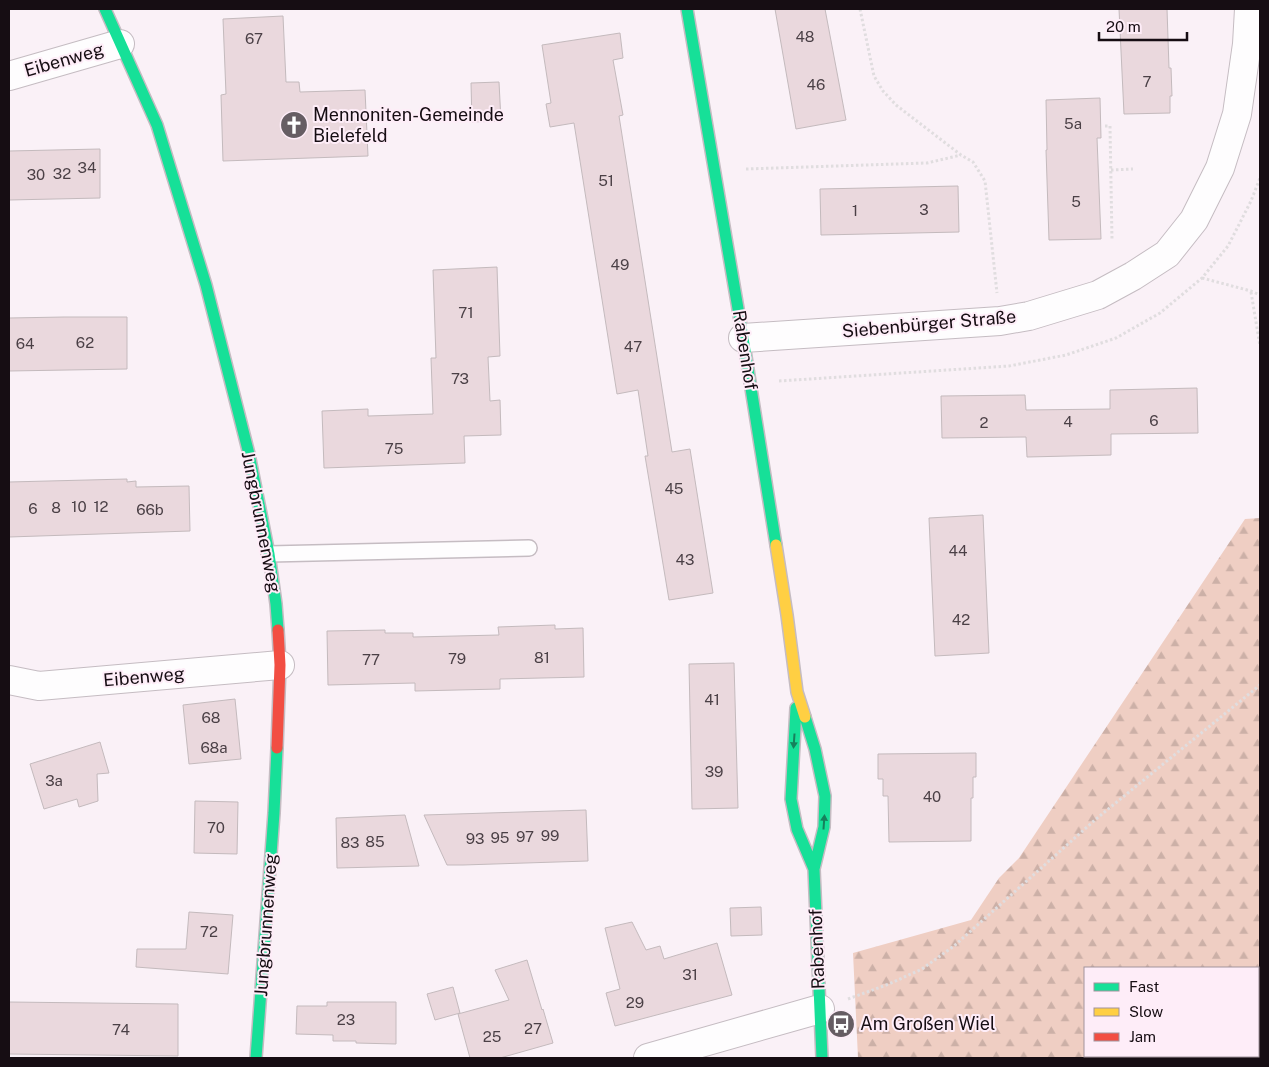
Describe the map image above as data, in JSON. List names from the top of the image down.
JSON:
{
  "streets": {
    "street": [
      "Eibenweg",
      "Siebenbürger Straße",
      "Rabenhof",
      "Jungbrunnenweg"
    ]
  },
  "crossings": [
    ["Eibenweg", "Jungbrunnenweg"],
    ["Siebenbürger Straße", "Rabenhof"]
  ],
  "places": {
    "church": ["Mennoniten-Gemeinde Bielefeld"],
    "bus stop": ["Am Großen Wiel"]
  },
  "house_numbers": [
    "48",
    "67",
    "7",
    "46",
    "5a",
    "34",
    "32",
    "30",
    "51",
    "5",
    "3",
    "1",
    "49",
    "71",
    "62",
    "64",
    "47",
    "73",
    "6",
    "4",
    "2",
    "75",
    "45",
    "10",
    "12",
    "8",
    "6",
    "66b",
    "44",
    "43",
    "42",
    "81",
    "79",
    "77",
    "41",
    "68",
    "68a",
    "39",
    "3a",
    "40",
    "70",
    "99",
    "97",
    "95",
    "93",
    "85",
    "83",
    "72",
    "31",
    "29",
    "23",
    "27",
    "74",
    "25"
  ],
  "legend": ["Fast", "Slow", "Jam"],
  "scale_bar": "20 m"
}
